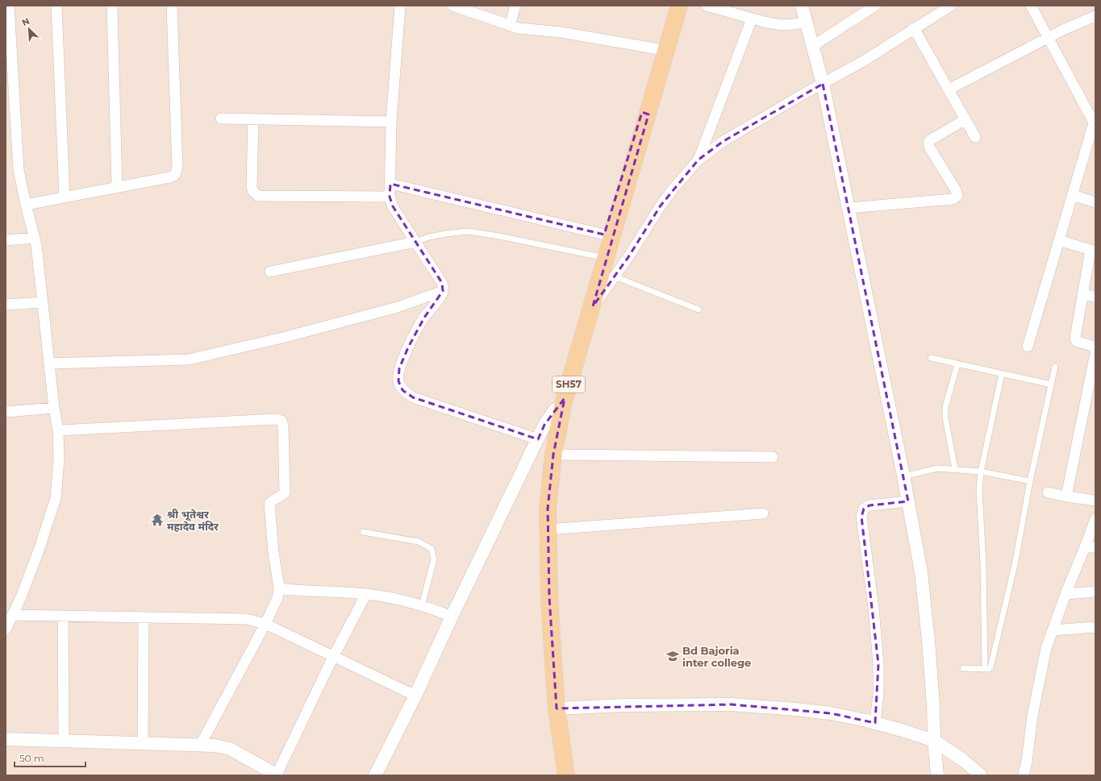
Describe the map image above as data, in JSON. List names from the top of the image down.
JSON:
{
  "streets": {
    "main road": ["SH57"]
  },
  "places": {
    "temple": ["श्री भूतेश्वर महादेव मंदिर"],
    "school or university": ["Bd Bajoria inter college"]
  },
  "scale_bar": "50 m",
  "north": "top left"
}
